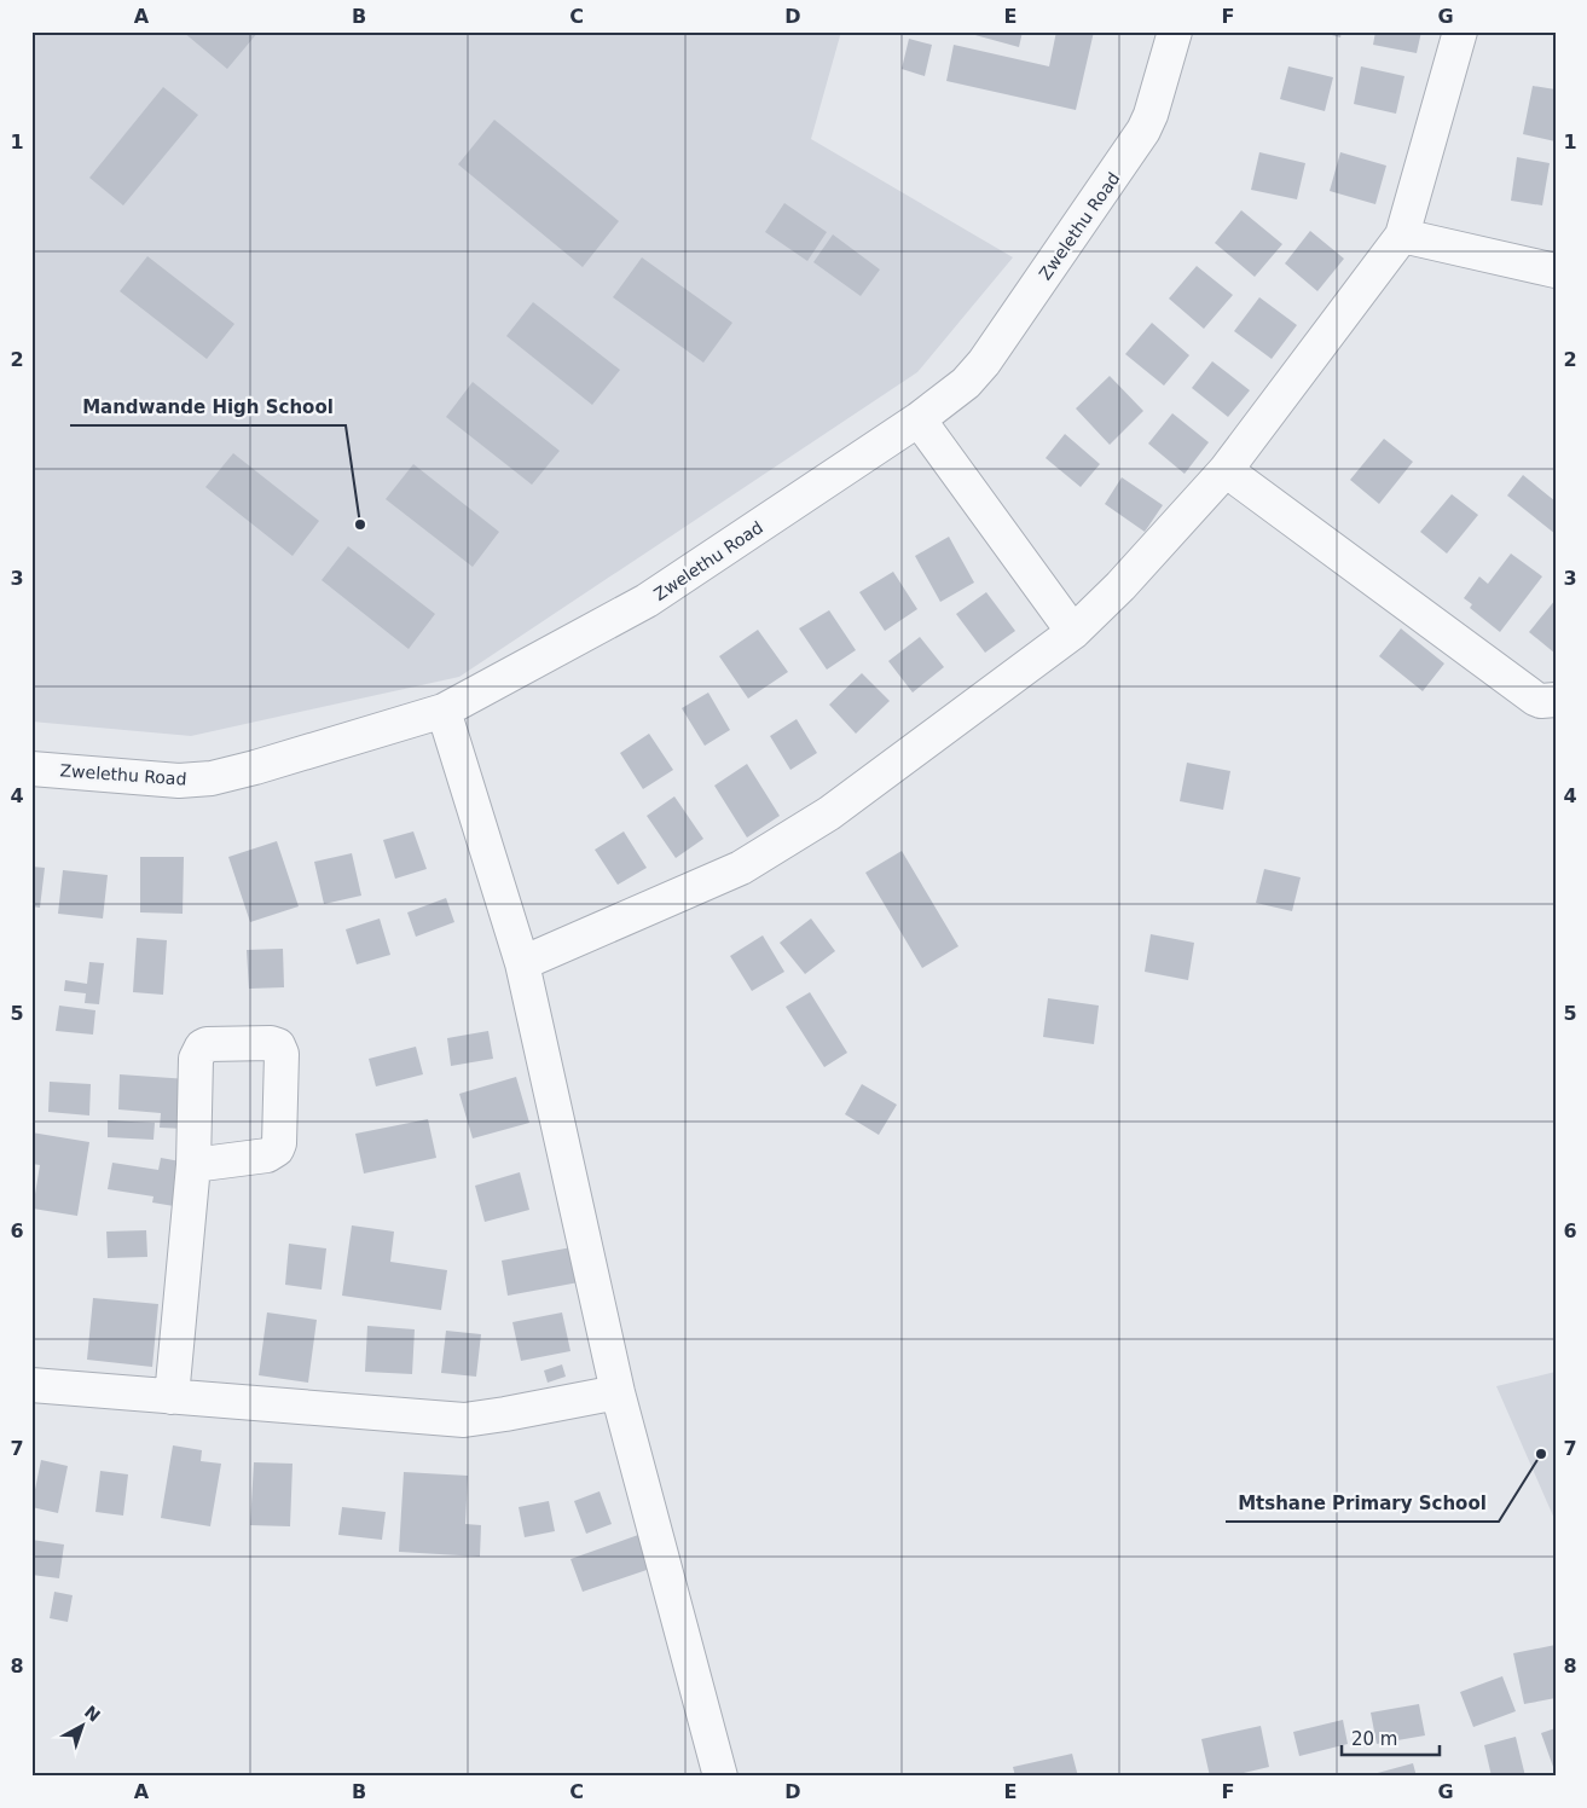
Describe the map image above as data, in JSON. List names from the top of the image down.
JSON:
{
  "streets": {
    "street": ["Zwelethu Road"]
  },
  "places": ["Mandwande High School", "Mtshane Primary School"],
  "scale_bar": "20 m",
  "north": "top right",
  "grid": {
    "columns": [
      "A",
      "B",
      "C",
      "D",
      "E",
      "F",
      "G"
    ],
    "rows": [
      "1",
      "2",
      "3",
      "4",
      "5",
      "6",
      "7",
      "8"
    ]
  }
}
